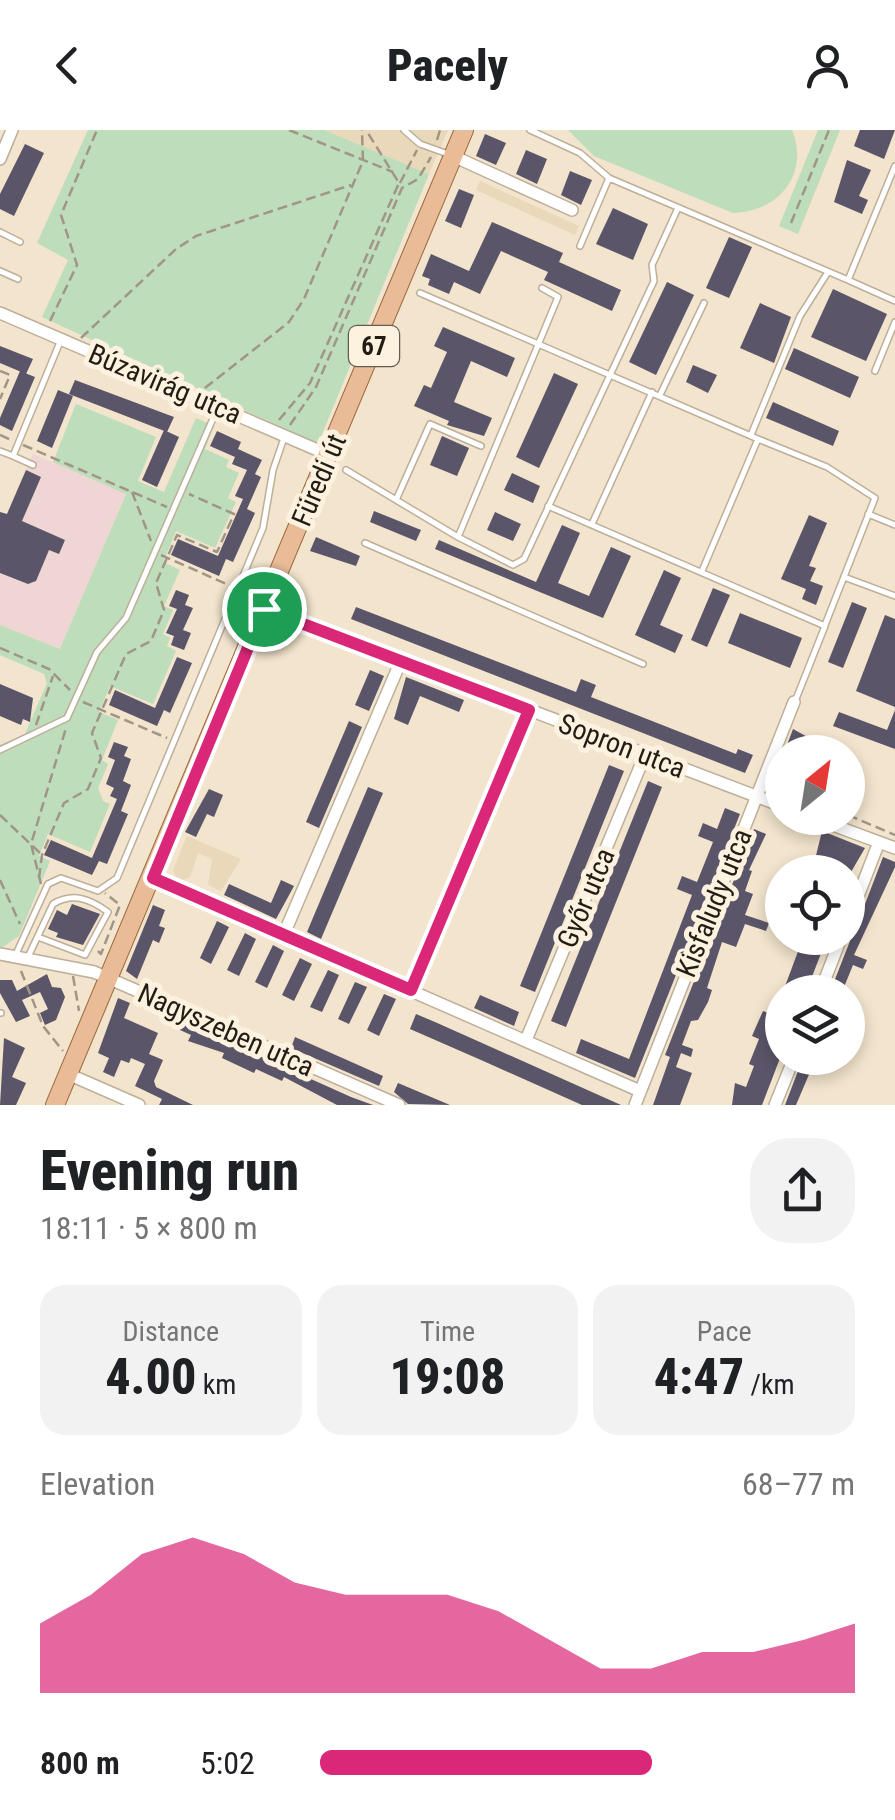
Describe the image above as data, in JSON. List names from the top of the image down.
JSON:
{
  "streets": {
    "main road": ["67", "Füredi út"],
    "street": [
      "Búzavirág utca",
      "Sopron utca",
      "Győr utca",
      "Kisfaludy utca",
      "Nagyszeben utca"
    ]
  },
  "crossings": [
    ["Búzavirág utca", "Füredi út"],
    ["Füredi út", "Sopron utca"],
    ["Füredi út", "Nagyszeben utca"],
    ["Sopron utca", "Győr utca"],
    ["Sopron utca", "Kisfaludy utca"]
  ],
  "north": "top right",
  "page": {
    "header": "Pacely",
    "heading": ["Evening run", "18:11 · 5 × 800 m"],
    "stats": [
      ["Distance", "4.00 km"],
      ["Time", "19:08"],
      ["Pace", "4:47 /km"]
    ],
    "chart": ["Elevation", "68–77 m"],
    "list": [
      {
        "name": "800 m",
        "note": "5:02"
      }
    ]
  }
}
